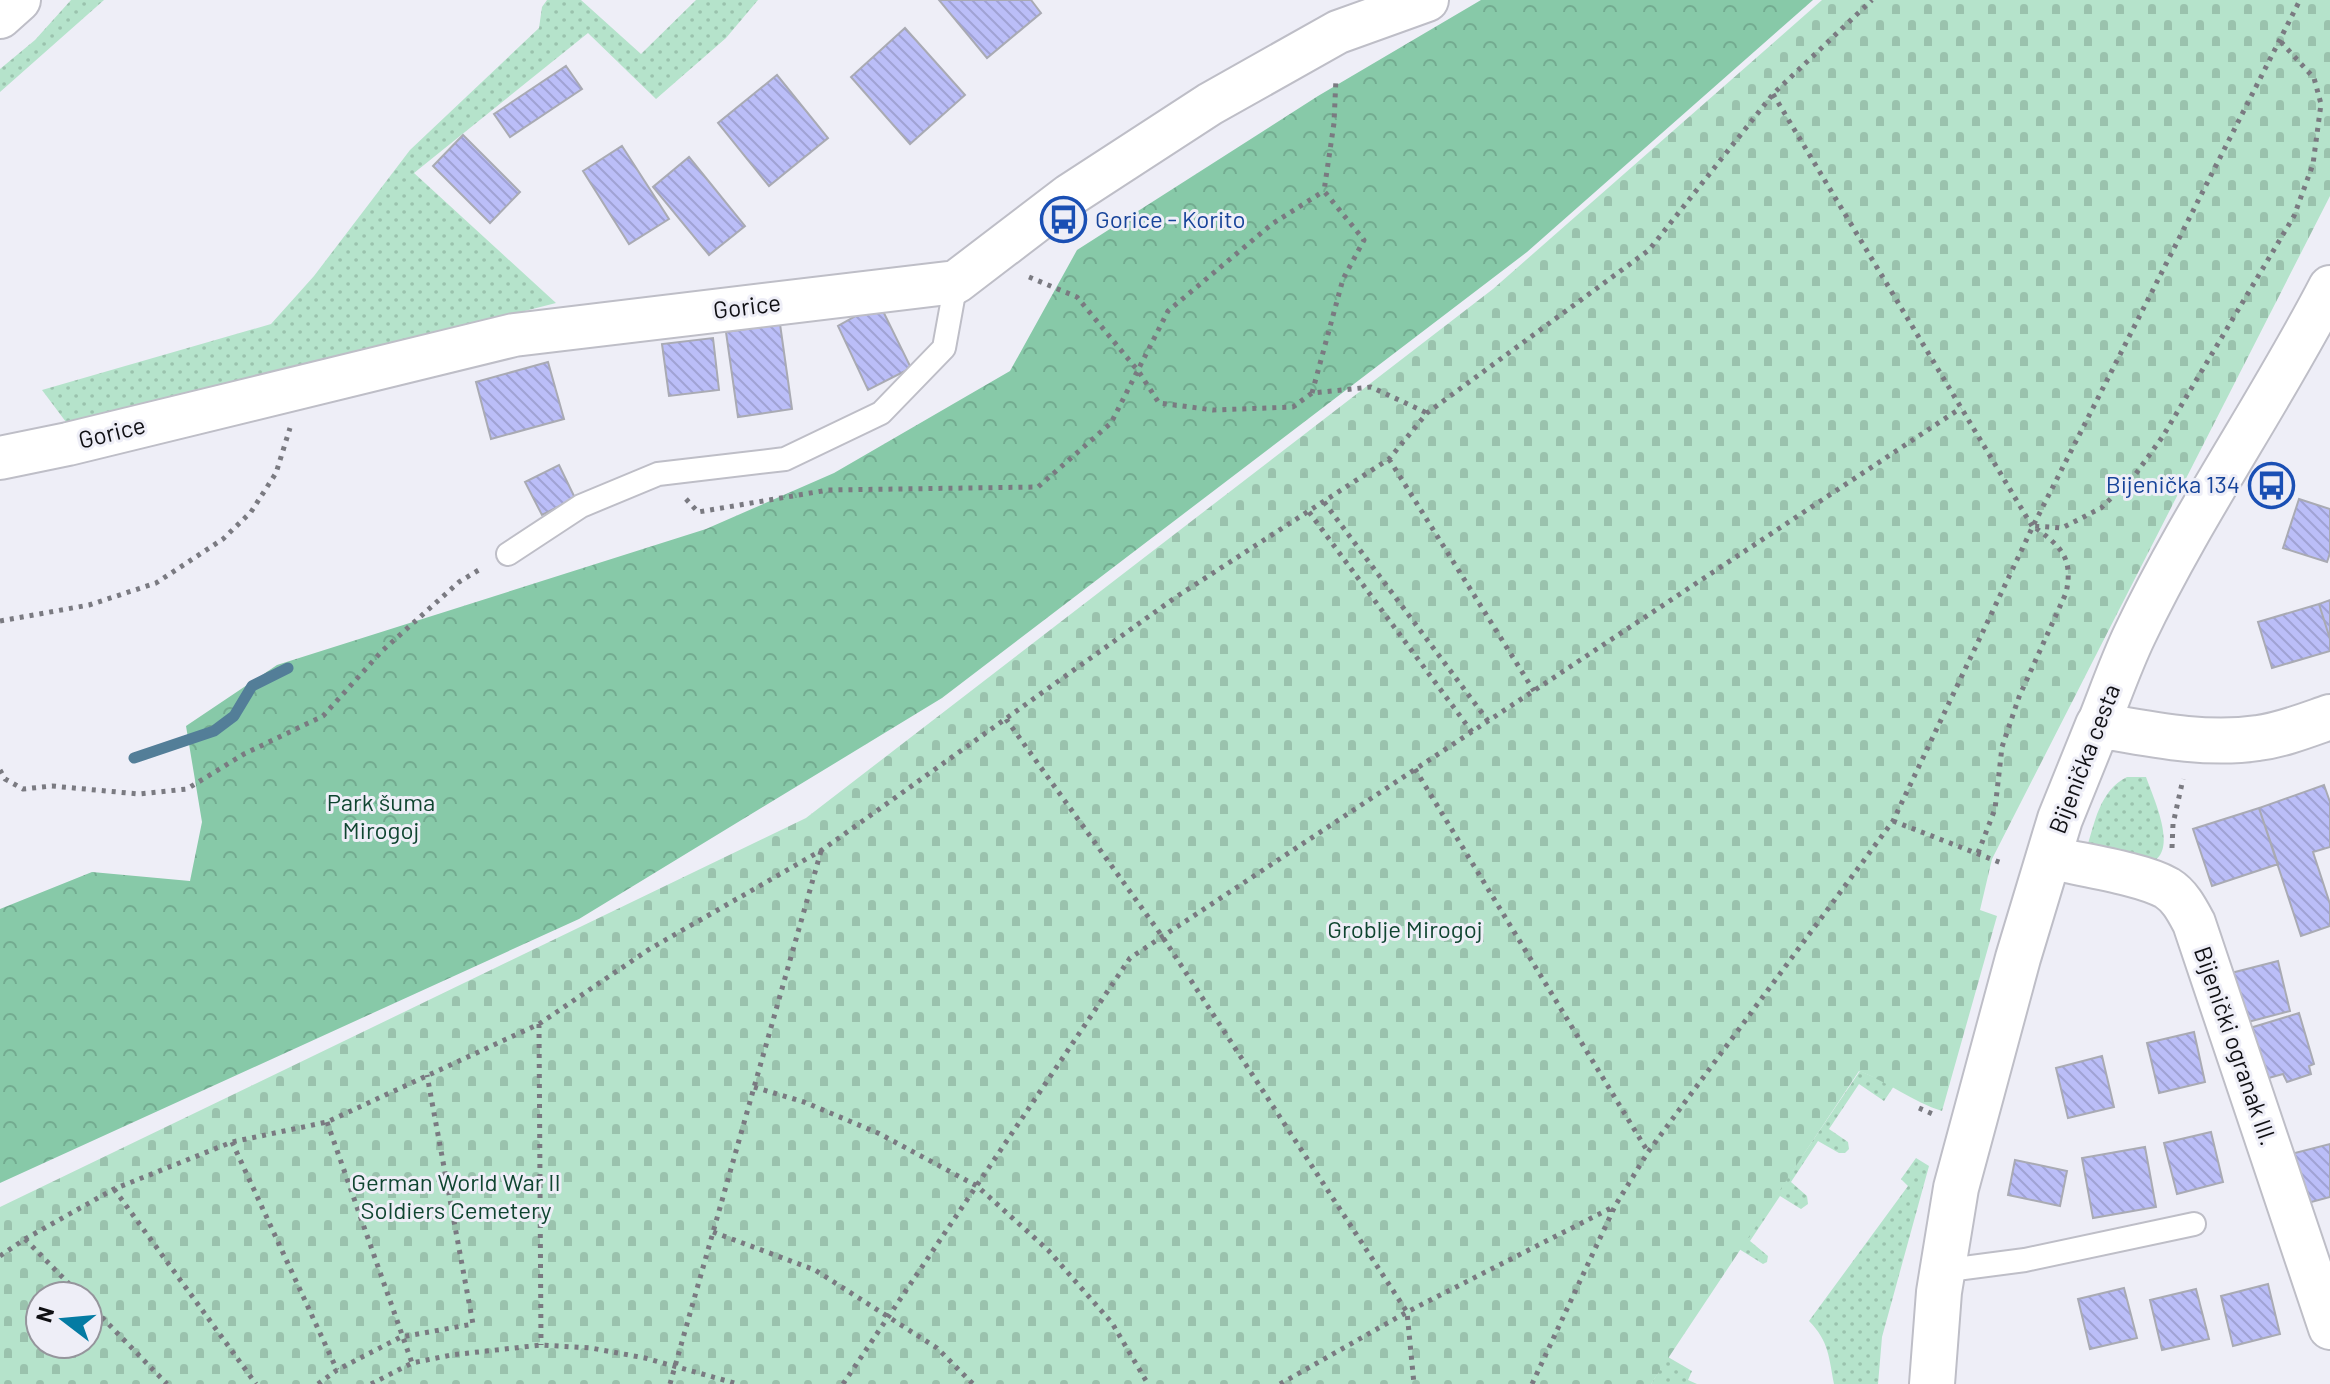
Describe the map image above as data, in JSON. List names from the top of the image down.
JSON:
{
  "streets": {
    "main road": ["Bijenička cesta"],
    "street": ["Gorice", "Bijenički ogranak III."]
  },
  "parks": ["Park šuma Mirogoj", "Groblje Mirogoj", "German World War II Soldiers Cemetery"],
  "places": {
    "bus stop": ["Gorice - Korito", "Bijenička 134"]
  },
  "north": "left"
}
